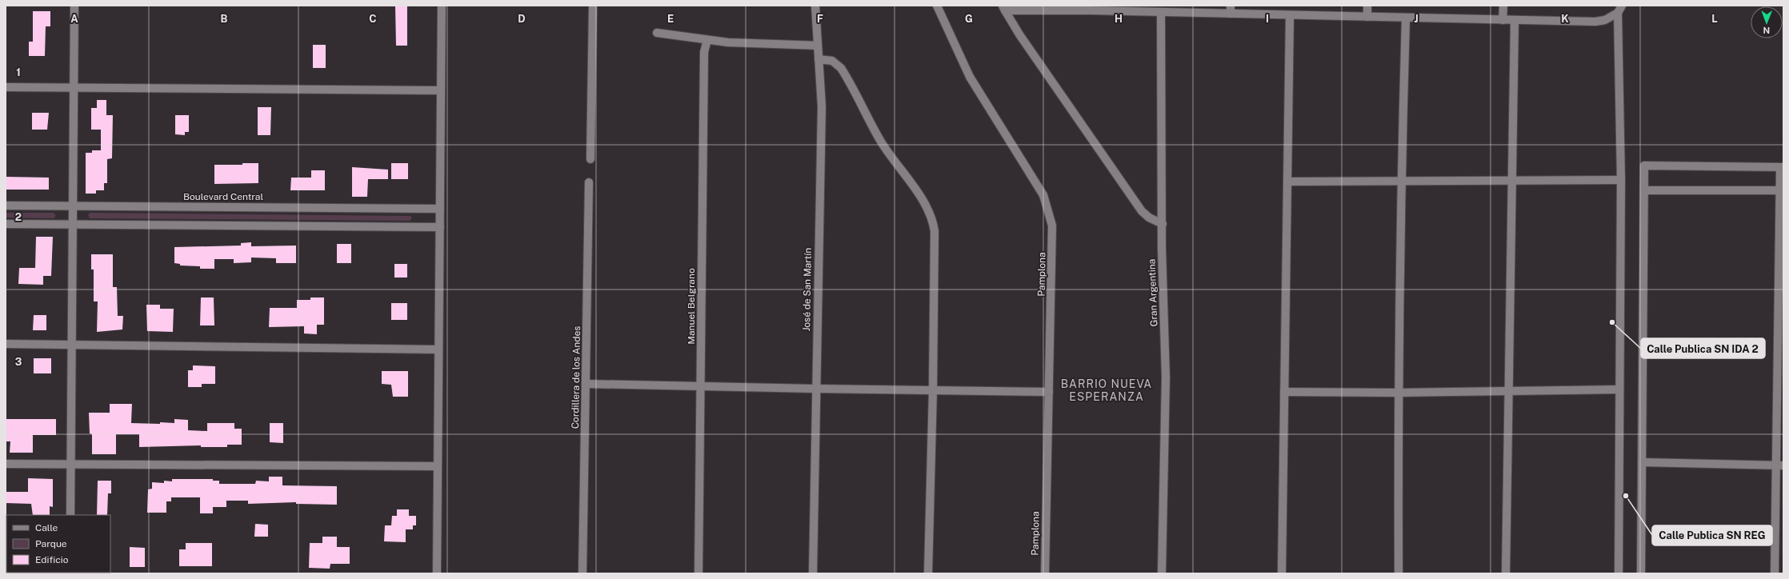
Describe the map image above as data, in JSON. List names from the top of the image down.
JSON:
{
  "streets": {
    "street": [
      "Boulevard Central",
      "Pamplona",
      "José de San Martín",
      "Gran Argentina",
      "Manuel Belgrano",
      "Cordillera de los Andes"
    ]
  },
  "districts": ["BARRIO NUEVA ESPERANZA"],
  "places": ["Calle Publica SN IDA 2", "Calle Publica SN REG"],
  "legend": ["Calle", "Parque", "Edificio"],
  "north": "bottom",
  "grid": {
    "columns": [
      "A",
      "B",
      "C",
      "D",
      "E",
      "F",
      "G",
      "H",
      "I",
      "J",
      "K",
      "L"
    ],
    "rows": ["1", "2", "3"]
  }
}
